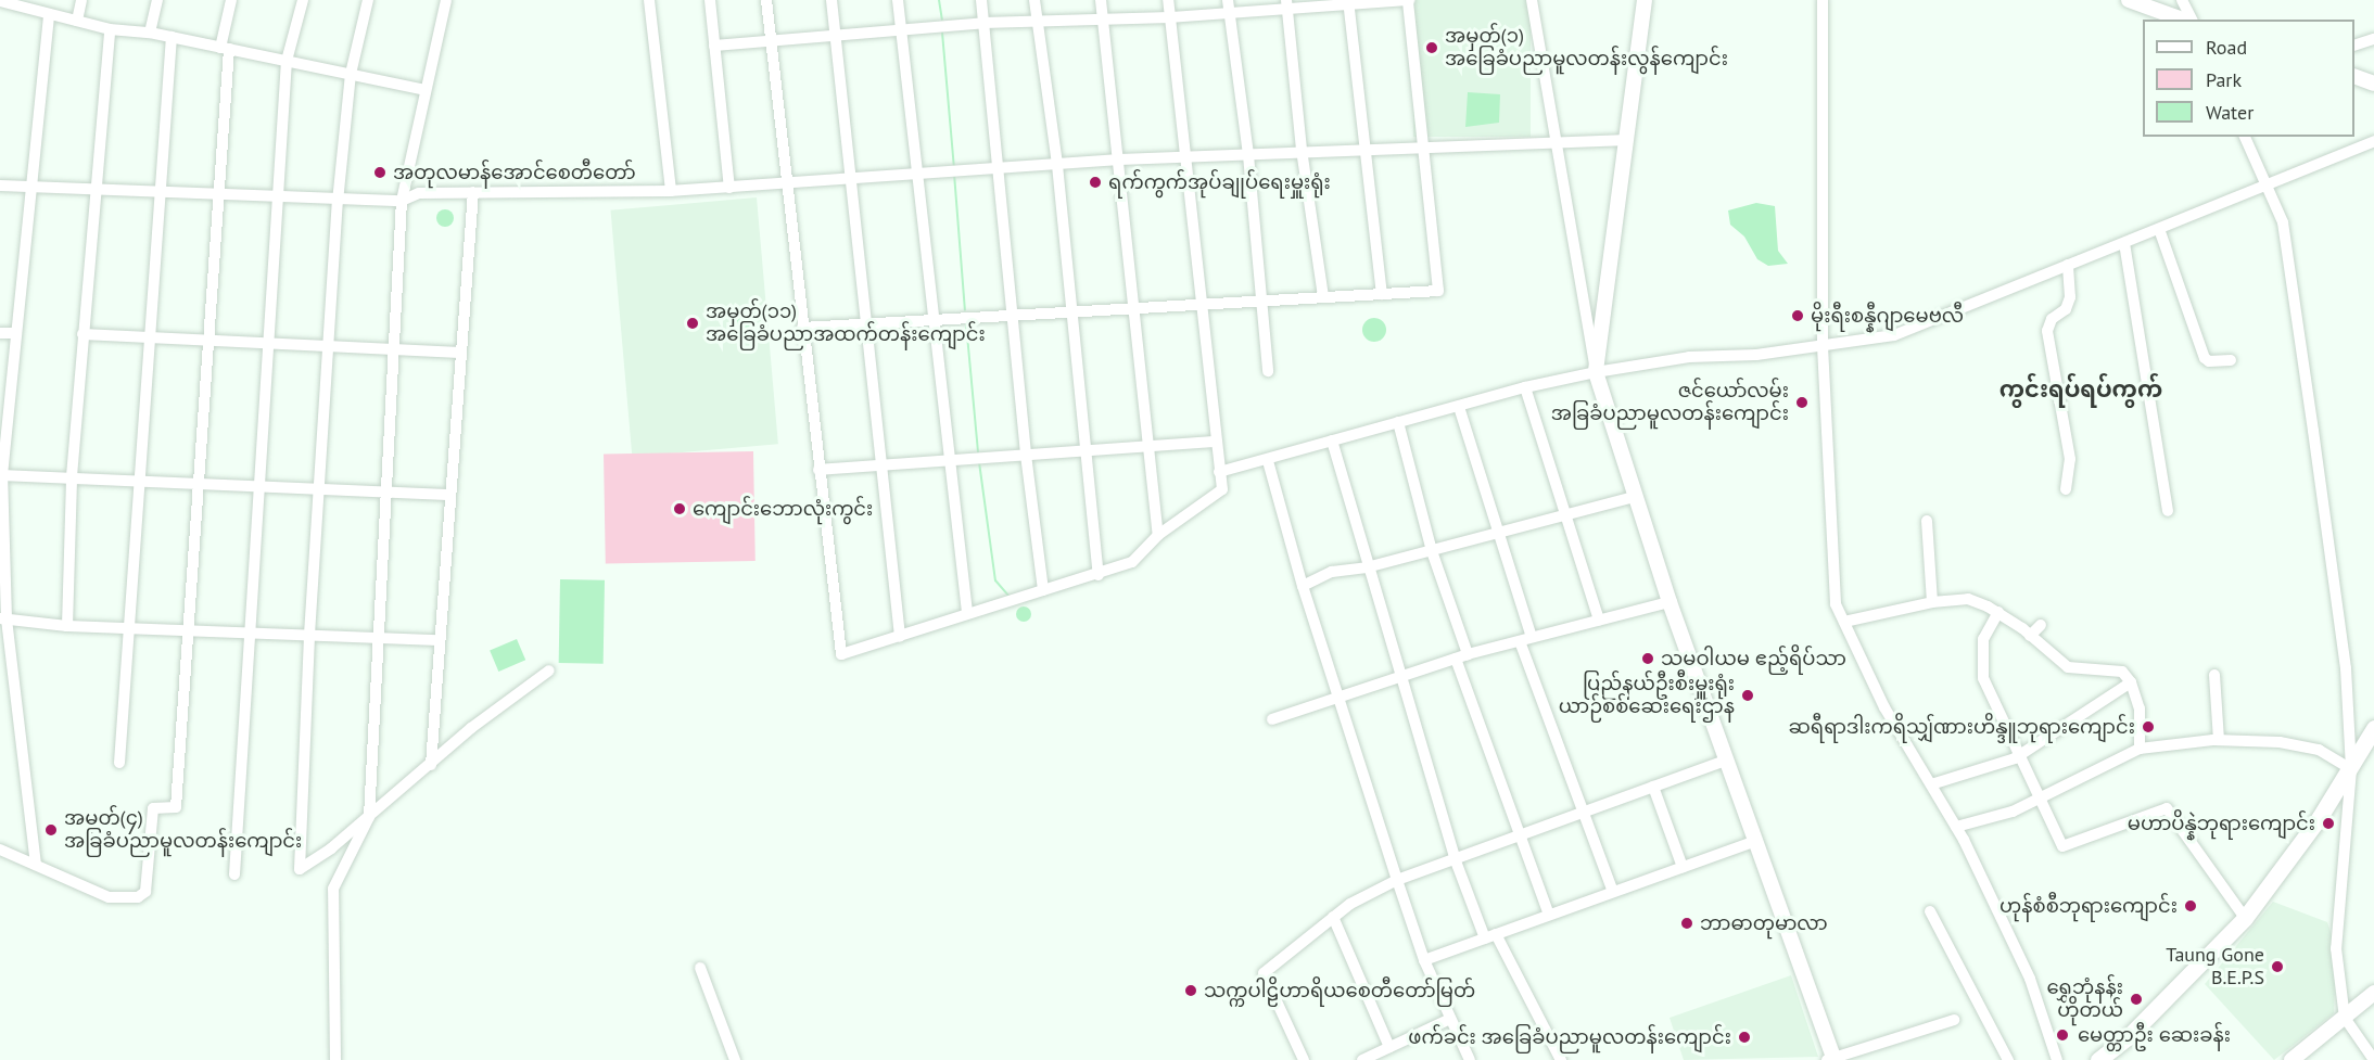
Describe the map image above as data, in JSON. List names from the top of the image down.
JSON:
{
  "districts": ["ကွင်းရပ်ရပ်ကွက်"],
  "places": [
    "အမှတ်(၁) အခြေခံပညာမူလတန်းလွန်ကျောင်း",
    "အတုလမာန်အောင်စေတီတော်",
    "ရက်ကွက်အုပ်ချုပ်ရေးမှူးရုံး",
    "မိုးရီးစန္နီဂျာမေဗလီ",
    "အမှတ်(၁၁) အခြေခံပညာအထက်တန်းကျောင်း",
    "ဇင်ယော်လမ်း အခြခံပညာမူလတန်းကျောင်း",
    "ကျောင်းဘောလုံးကွင်း",
    "သမဝါယမ ဧည့်ရိပ်သာ",
    "ပြည်နယ်ဦးစီးမှူးရုံး ယာဉ်စစ်ဆေးရေးဌာန",
    "ဆရီရာဒါးကရိသျှ်ဏားဟိန္ဒူဘုရားကျောင်း",
    "မဟာပိန္နဲဘုရားကျောင်း",
    "အမှတ်(၄) အခြခံပညာမူလတန်းကျောင်း",
    "ဟုန်စံစီဘုရားကျောင်း",
    "ဘာဓာတုမာလာ",
    "Taung Gone B.E.P.S",
    "သက္ကပါဠိဟာရိယစေတီတော်မြတ်",
    "ရွှေဘုံနန်း ဟိုတယ်",
    "မေတ္တာဦး ဆေးခန်း",
    "ဖက်ခင်း အခြေခံပညာမူလတန်းကျောင်း"
  ],
  "legend": ["Road", "Park", "Water"]
}
